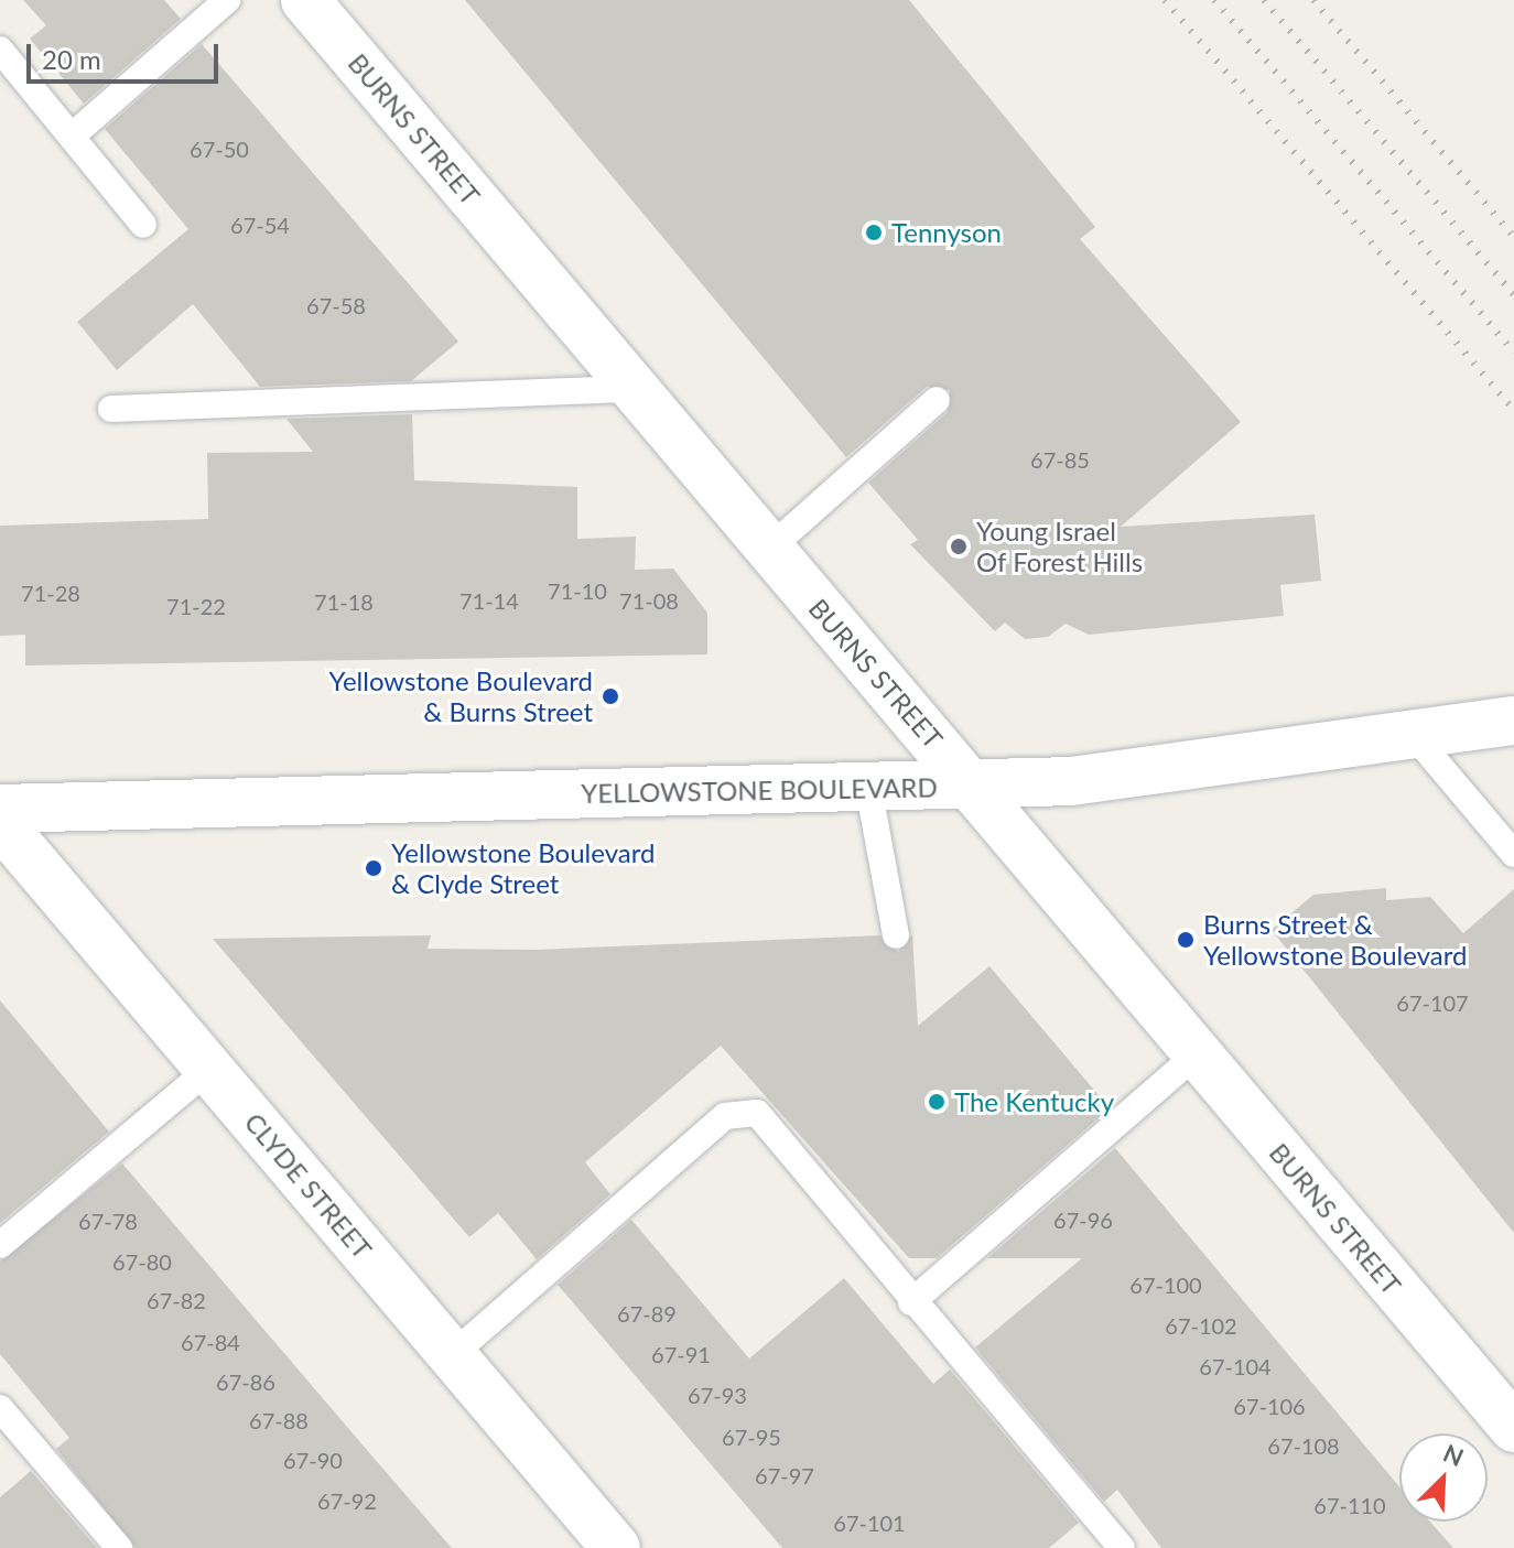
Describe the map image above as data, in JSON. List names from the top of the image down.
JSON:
{
  "streets": {
    "street": ["BURNS STREET", "YELLOWSTONE BOULEVARD", "CLYDE STREET"]
  },
  "crossings": [
    ["BURNS STREET", "YELLOWSTONE BOULEVARD"]
  ],
  "places": [
    "Tennyson",
    "Young Israel Of Forest Hills",
    "Yellowstone Boulevard & Burns Street",
    "Yellowstone Boulevard & Clyde Street",
    "Burns Street & Yellowstone Boulevard",
    "The Kentucky"
  ],
  "house_numbers": [
    "67-50",
    "67-54",
    "67-58",
    "67-85",
    "71-10",
    "71-28",
    "71-14",
    "71-08",
    "71-18",
    "71-22",
    "67-107",
    "67-96",
    "67-78",
    "67-80",
    "67-100",
    "67-82",
    "67-89",
    "67-102",
    "67-84",
    "67-91",
    "67-104",
    "67-86",
    "67-93",
    "67-106",
    "67-88",
    "67-95",
    "67-108",
    "67-90",
    "67-97",
    "67-92",
    "67-110",
    "67-101"
  ],
  "scale_bar": "20 m",
  "north": "top right"
}
